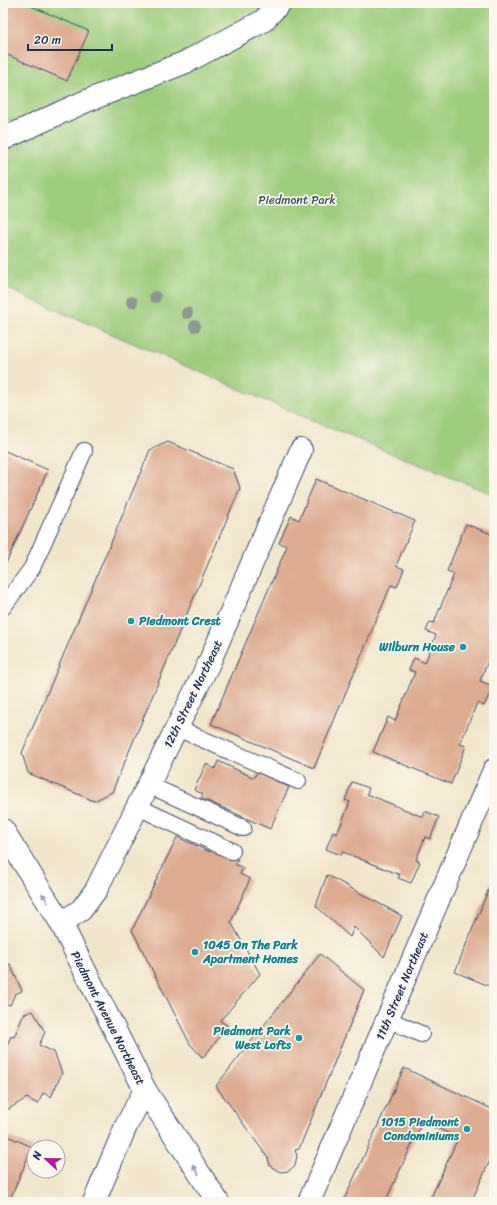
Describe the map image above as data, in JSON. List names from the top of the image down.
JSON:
{
  "streets": {
    "street": ["12th Street Northeast", "11th Street Northeast", "Piedmont Avenue Northeast"]
  },
  "crossings": [
    ["12th Street Northeast", "Piedmont Avenue Northeast"]
  ],
  "one_way": ["Piedmont Avenue Northeast"],
  "parks": ["Piedmont Park"],
  "places": [
    "Piedmont Crest",
    "Wilburn House",
    "1045 On The Park Apartment Homes",
    "Piedmont Park West Lofts",
    "1015 Piedmont Condominiums"
  ],
  "scale_bar": "20 m",
  "north": "left"
}
